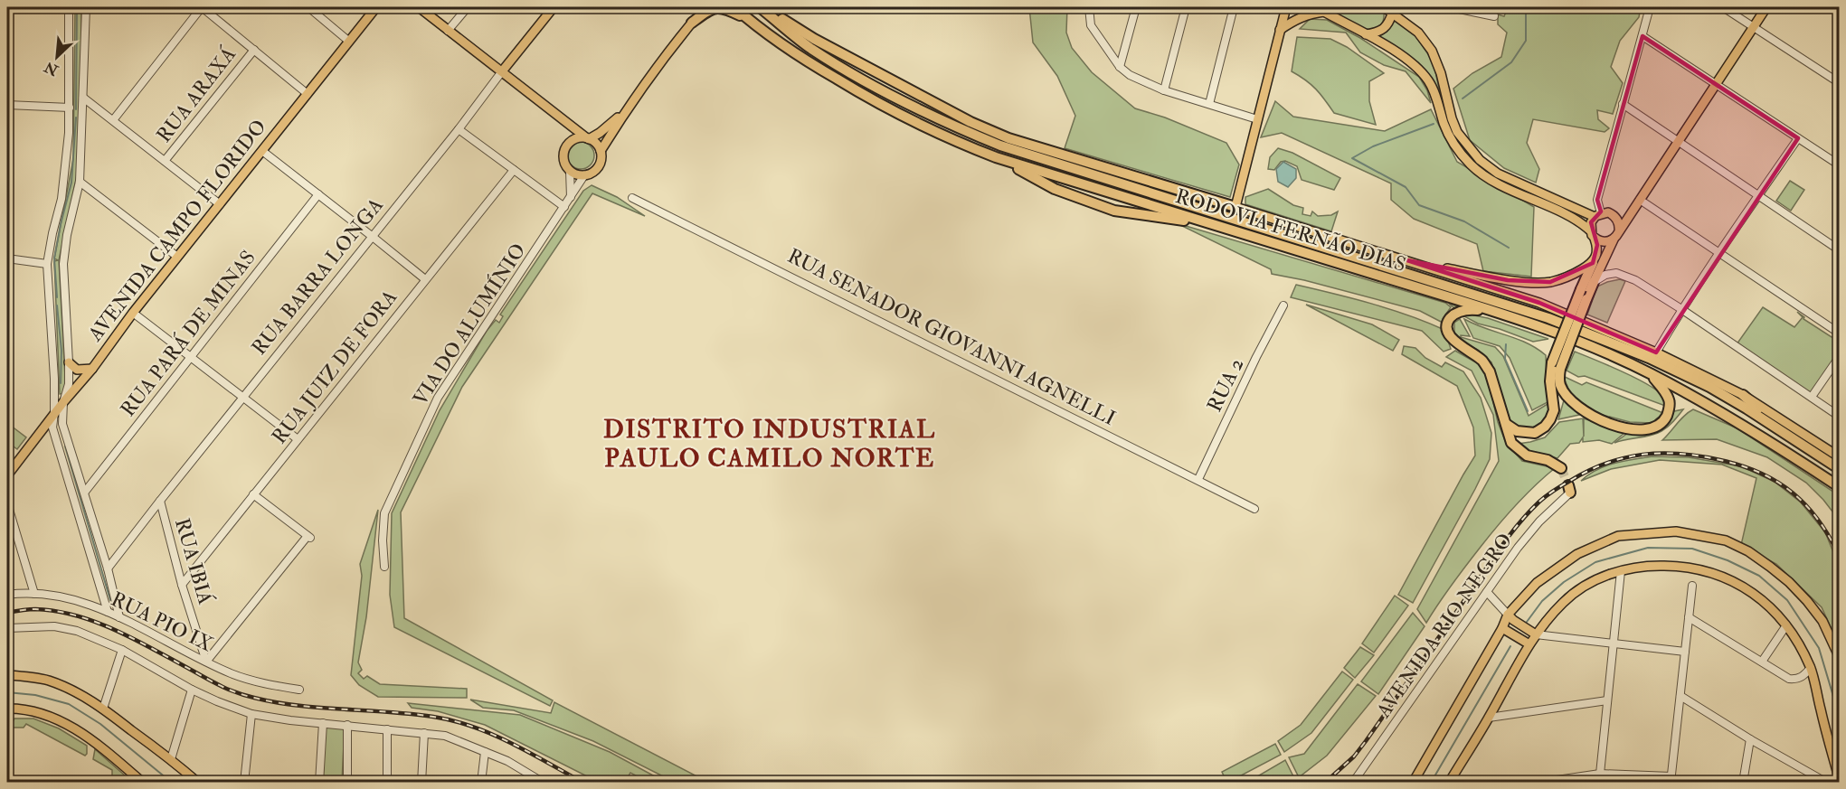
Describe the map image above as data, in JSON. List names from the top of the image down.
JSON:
{
  "streets": {
    "highway": ["RODOVIA FERNÃO DIAS"],
    "main road": ["AVENIDA CAMPO FLORIDO", "RUA BARRA LONGA"],
    "street": [
      "RUA ARAXÁ",
      "VIA DO ALUMÍNIO",
      "RUA PARÁ DE MINAS",
      "RUA SENADOR GIOVANNI AGNELLI",
      "RUA JUIZ DE FORA",
      "RUA 2",
      "RUA IBIÁ",
      "RUA PIO IX",
      "AVENIDA RIO NEGRO"
    ]
  },
  "crossings": [
    ["RUA BARRA LONGA", "RUA IBIÁ"],
    ["RUA SENADOR GIOVANNI AGNELLI", "RUA 2"],
    ["RUA JUIZ DE FORA", "RUA IBIÁ"],
    ["RUA IBIÁ", "RUA PIO IX"]
  ],
  "districts": ["DISTRITO INDUSTRIAL PAULO CAMILO NORTE"],
  "north": "bottom left"
}
